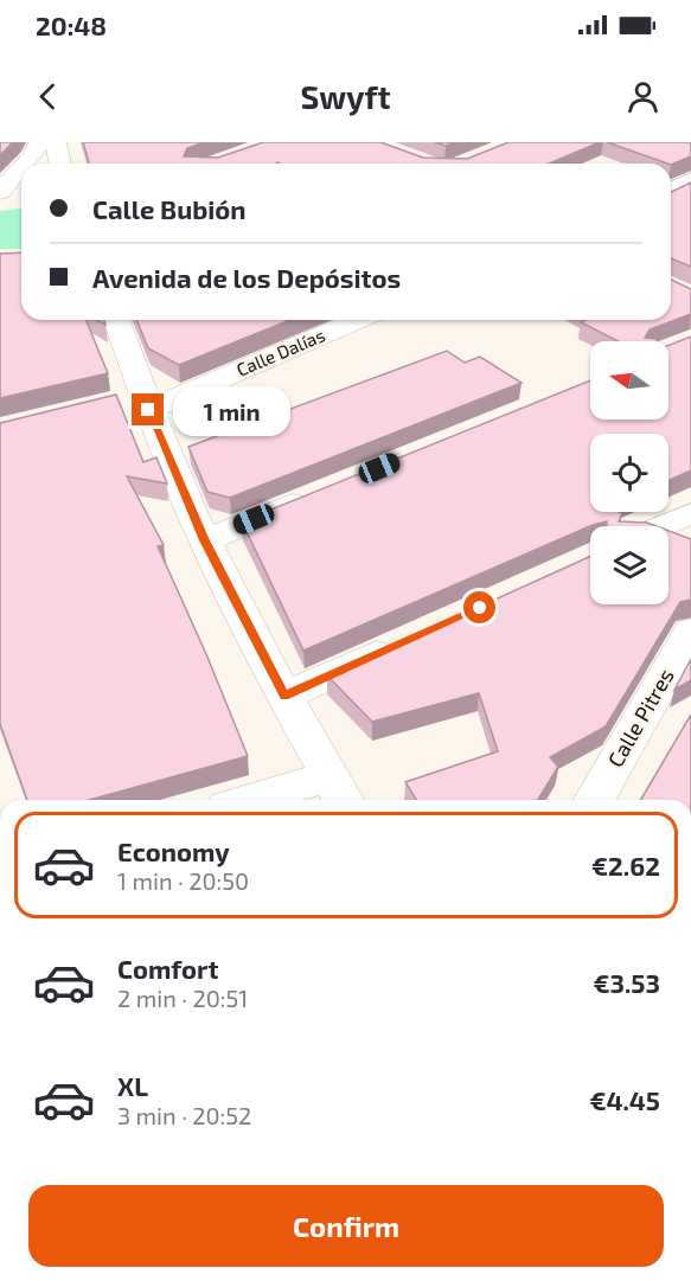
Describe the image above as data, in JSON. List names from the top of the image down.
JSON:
{
  "streets": {
    "street": ["Calle Dalías", "Calle Pitres"]
  },
  "north": "left",
  "page": {
    "status": "20:48",
    "header": "Swyft",
    "banner": ["Calle Bubión", "Avenida de los Depósitos"],
    "bubble": "1 min",
    "list": [
      {
        "name": "Economy",
        "note": "1 min · 20:50",
        "value": "€2.62"
      },
      {
        "name": "Comfort",
        "note": "2 min · 20:51",
        "value": "€3.53"
      },
      {
        "name": "XL",
        "note": "3 min · 20:52",
        "value": "€4.45"
      }
    ],
    "buttons": "Confirm"
  }
}
